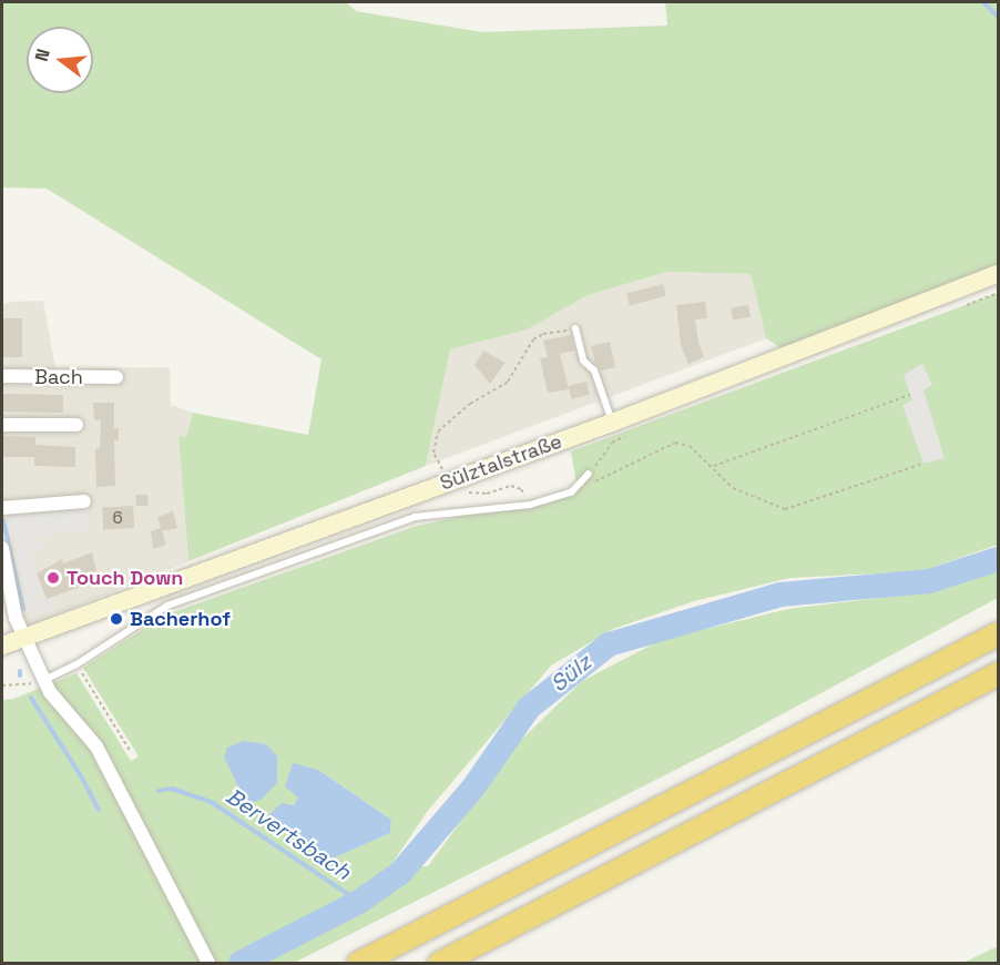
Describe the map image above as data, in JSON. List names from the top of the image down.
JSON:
{
  "streets": {
    "main road": ["Sülztalstraße"],
    "street": ["Bach"]
  },
  "water": ["Sülz", "Bervertsbach"],
  "places": ["Touch Down", "Bacherhof"],
  "house_numbers": ["6"],
  "north": "left"
}
